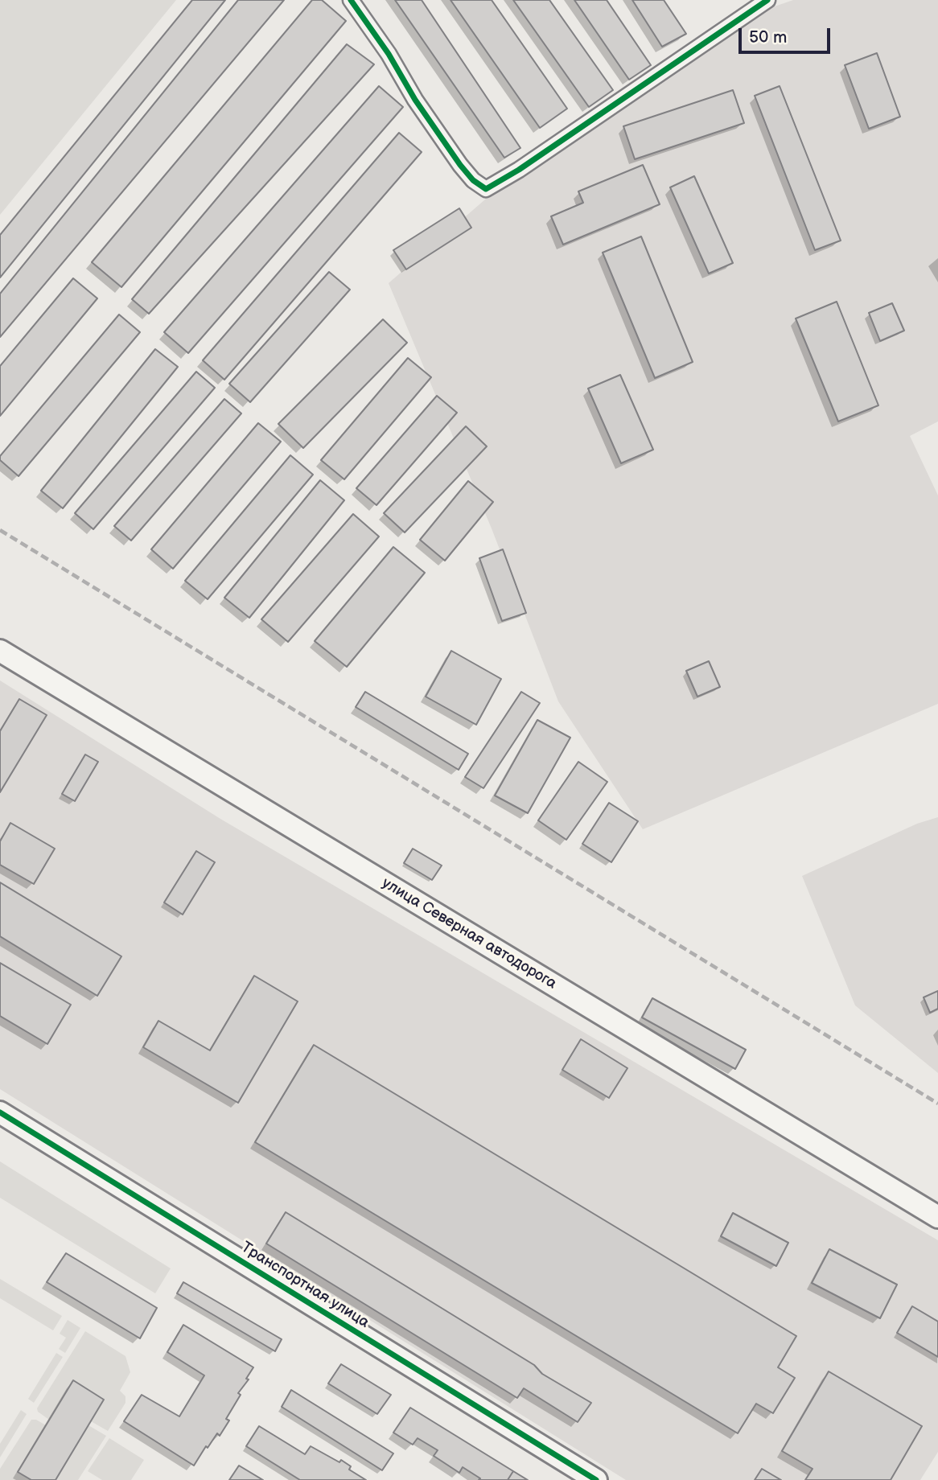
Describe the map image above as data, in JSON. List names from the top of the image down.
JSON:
{
  "streets": {
    "main road": ["улица Северная автодорога", "Транспортная улица"]
  },
  "scale_bar": "50 m"
}
